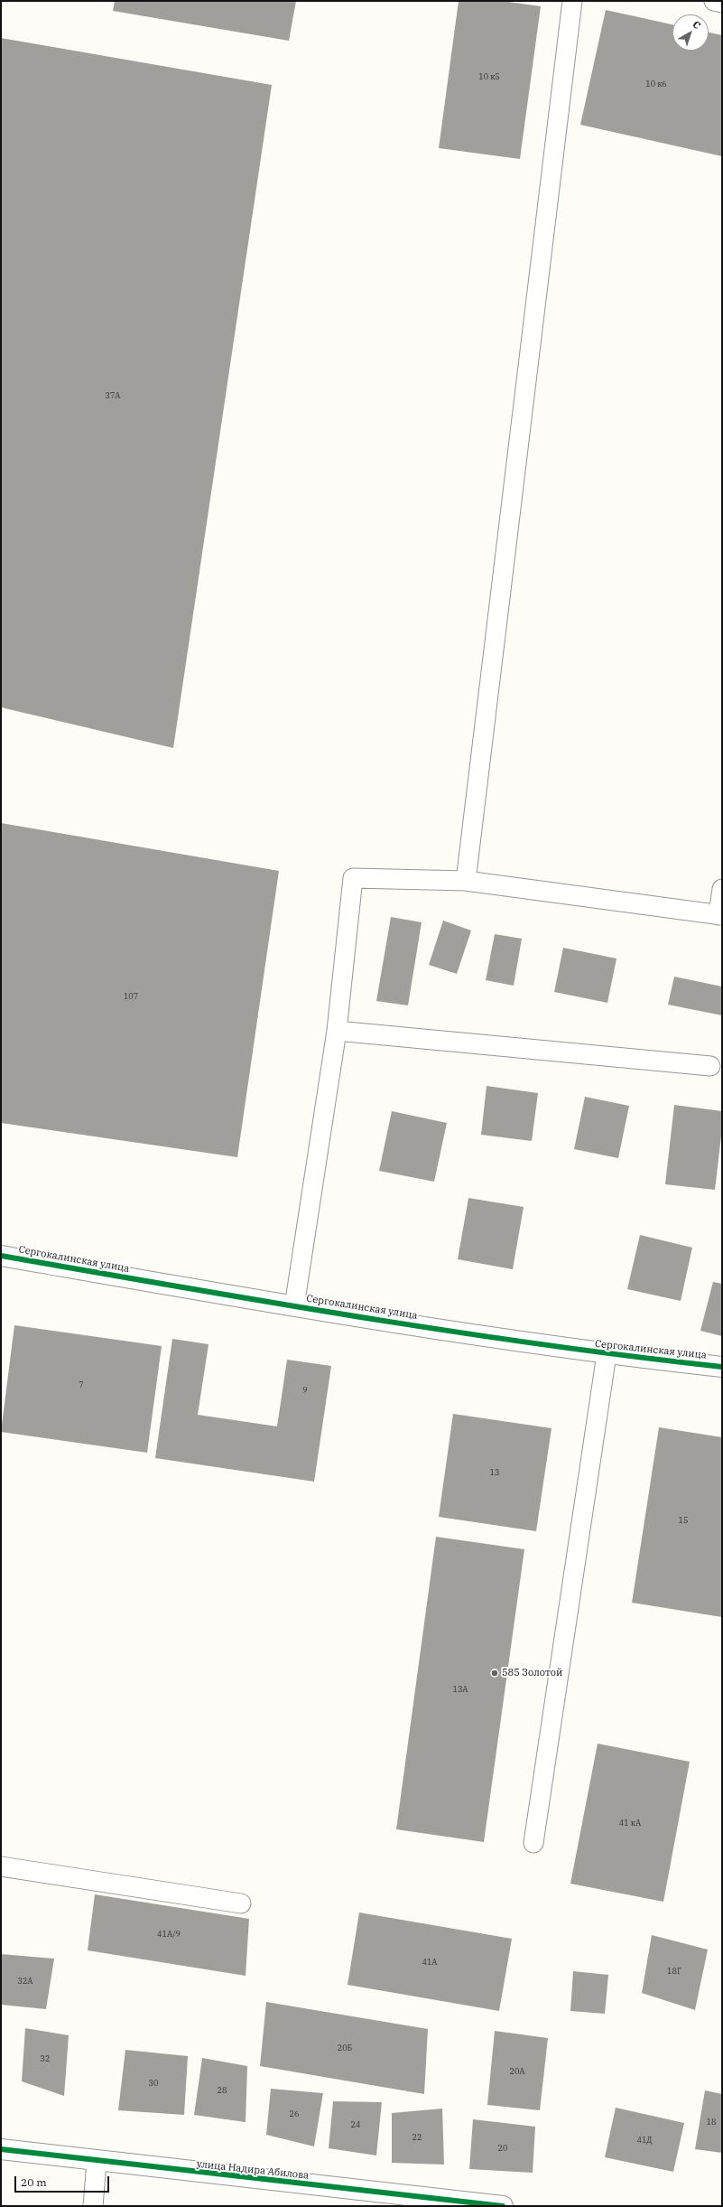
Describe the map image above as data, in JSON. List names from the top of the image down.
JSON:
{
  "streets": {
    "street": ["Сергокалинская улица", "улица Надира Абилова"]
  },
  "places": ["585 Золотой"],
  "house_numbers": [
    "10 к5",
    "10 к6",
    "37А",
    "107",
    "7",
    "9",
    "13",
    "15",
    "13А",
    "41 кА",
    "41А/9",
    "41А",
    "18Г",
    "32А",
    "20Б",
    "32",
    "20А",
    "30",
    "28",
    "26",
    "18",
    "24",
    "22",
    "41Д",
    "20"
  ],
  "scale_bar": "20 m",
  "north": "top right"
}
